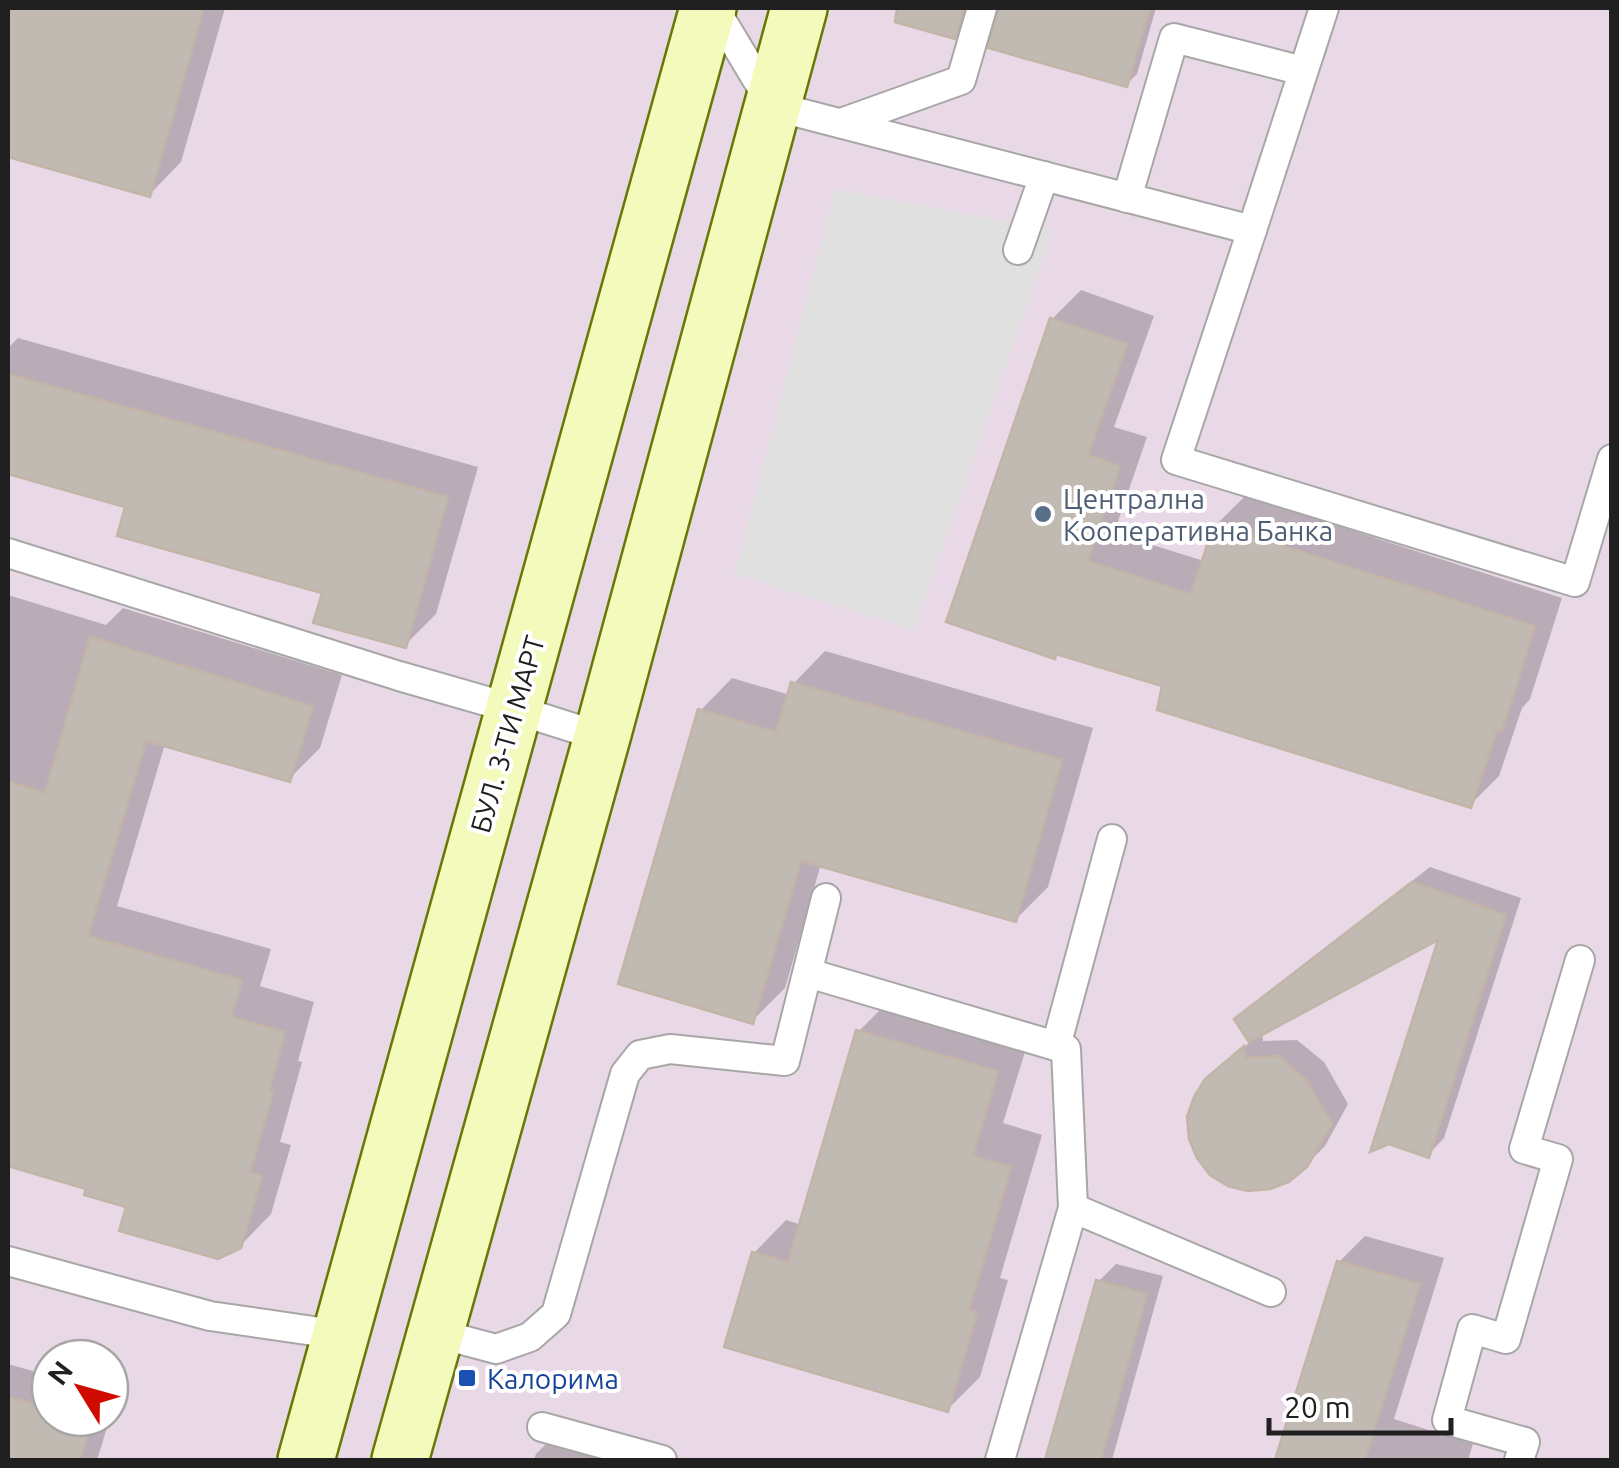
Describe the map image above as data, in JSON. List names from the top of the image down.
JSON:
{
  "streets": {
    "main road": ["БУЛ. 3-ТИ МАРТ"]
  },
  "places": {
    "other": ["Централна Кооперативна Банка"],
    "transit": ["Калорима"]
  },
  "scale_bar": "20 m",
  "north": "top left"
}
